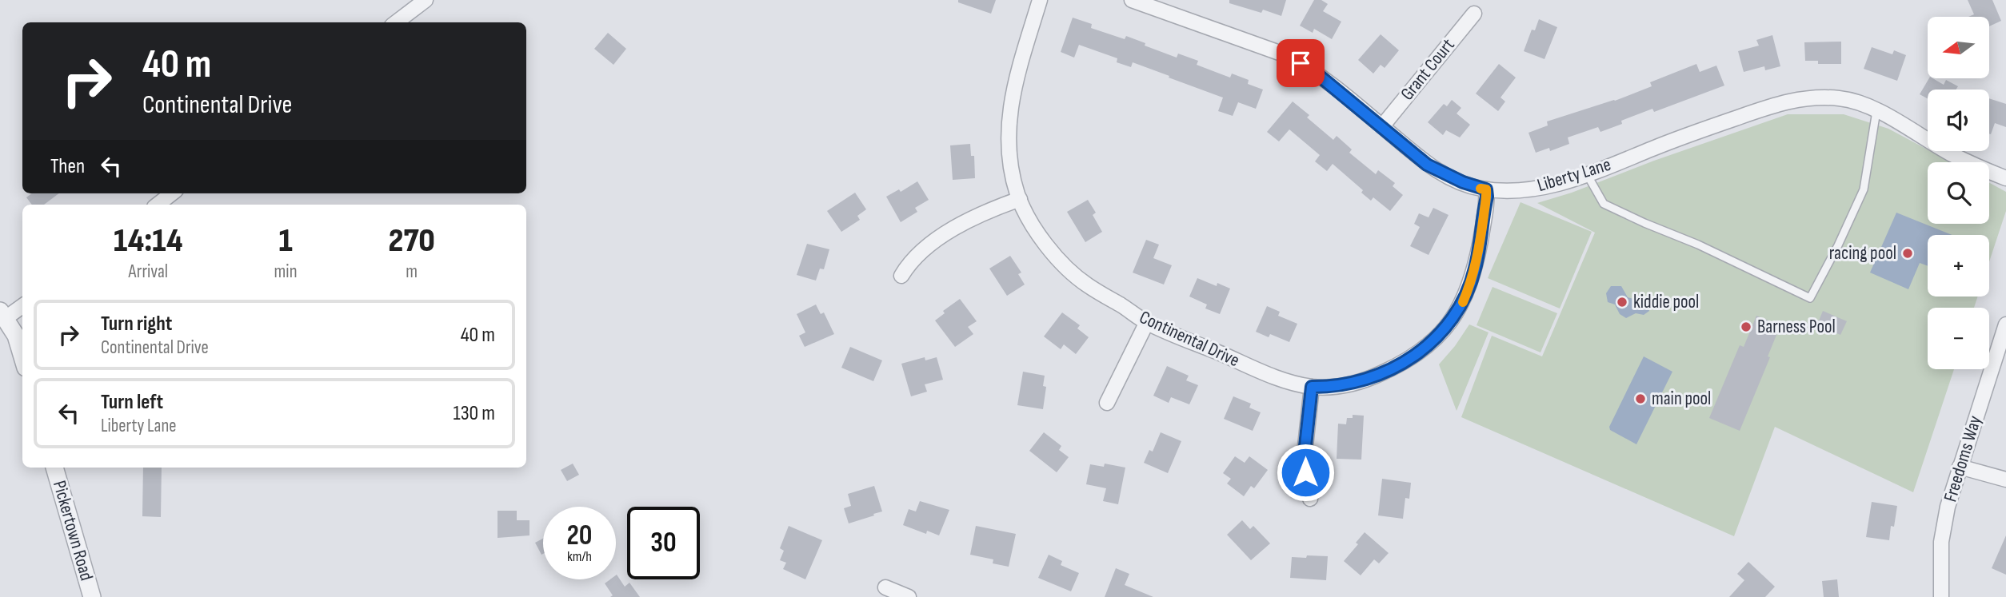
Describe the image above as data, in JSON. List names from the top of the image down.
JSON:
{
  "streets": {
    "street": [
      "Grant Court",
      "Liberty Lane",
      "Continental Drive",
      "Freedoms Way",
      "Pickertown Road"
    ]
  },
  "crossings": [
    ["Grant Court", "Liberty Lane"],
    ["Liberty Lane", "Continental Drive"]
  ],
  "places": [
    "racing pool",
    "kiddie pool",
    "Barness Pool",
    "main pool"
  ],
  "north": "left",
  "page": {
    "map_buttons": ["+", "−"],
    "turn": ["40 m", "Continental Drive"],
    "then": "Then",
    "eta": [
      "14:14",
      "Arrival",
      "1",
      "min",
      "270",
      "m"
    ],
    "list": [
      {
        "name": "Turn right",
        "note": "Continental Drive",
        "value": "40 m"
      },
      {
        "name": "Turn left",
        "note": "Liberty Lane",
        "value": "130 m"
      }
    ],
    "speed": "20 km/h",
    "limit": "30"
  }
}
